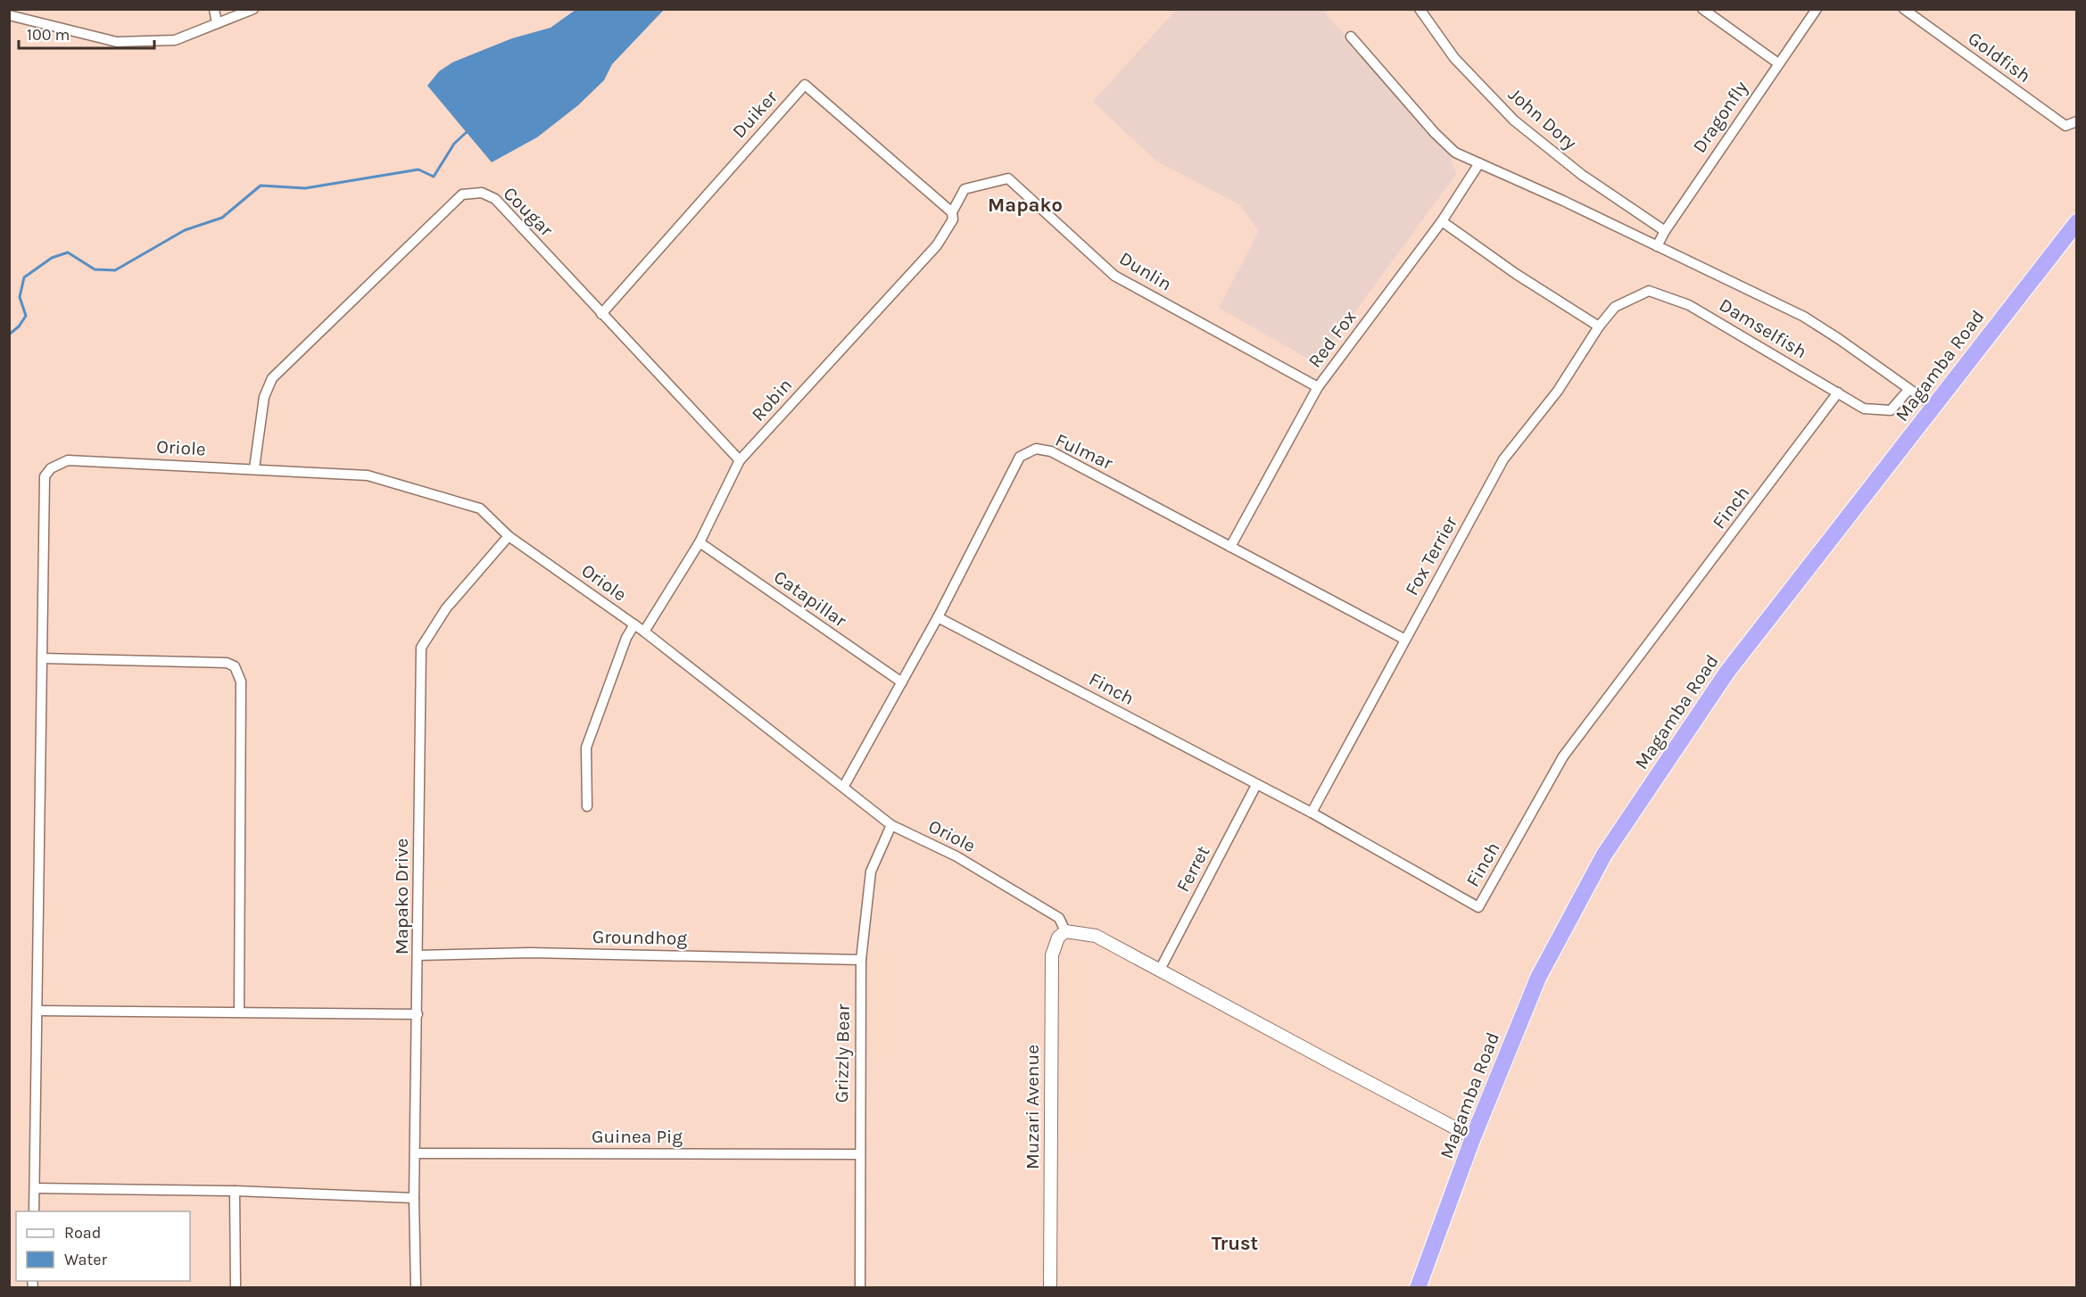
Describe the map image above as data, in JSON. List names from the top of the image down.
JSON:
{
  "streets": {
    "highway": ["Magamba Road"],
    "street": [
      "Goldfish",
      "Duiker",
      "Dragonfly",
      "John Dory",
      "Cougar",
      "Dunlin",
      "Damselfish",
      "Red Fox",
      "Robin",
      "Oriole",
      "Fulmar",
      "Finch",
      "Fox Terrier",
      "Catapillar",
      "Ferret",
      "Mapako Drive",
      "Groundhog",
      "Grizzly Bear",
      "Muzari Avenue",
      "Guinea Pig"
    ]
  },
  "crossings": [
    ["Duiker", "Cougar"],
    ["Duiker", "Dunlin"],
    ["Duiker", "Robin"],
    ["Dragonfly", "John Dory"],
    ["Cougar", "Robin"],
    ["Cougar", "Oriole"],
    ["Dunlin", "Red Fox"],
    ["Dunlin", "Robin"],
    ["Damselfish", "Finch"],
    ["Damselfish", "Fox Terrier"],
    ["Red Fox", "Fulmar"],
    ["Robin", "Oriole"],
    ["Robin", "Catapillar"],
    ["Oriole", "Fulmar"],
    ["Oriole", "Mapako Drive"],
    ["Oriole", "Grizzly Bear"],
    ["Oriole", "Muzari Avenue"],
    ["Fulmar", "Finch"],
    ["Fulmar", "Fox Terrier"],
    ["Fulmar", "Catapillar"],
    ["Finch", "Fox Terrier"],
    ["Finch", "Ferret"],
    ["Mapako Drive", "Groundhog"],
    ["Mapako Drive", "Guinea Pig"],
    ["Groundhog", "Grizzly Bear"],
    ["Grizzly Bear", "Guinea Pig"]
  ],
  "districts": ["Mapako", "Trust"],
  "legend": ["Road", "Water"],
  "scale_bar": "100 m"
}
